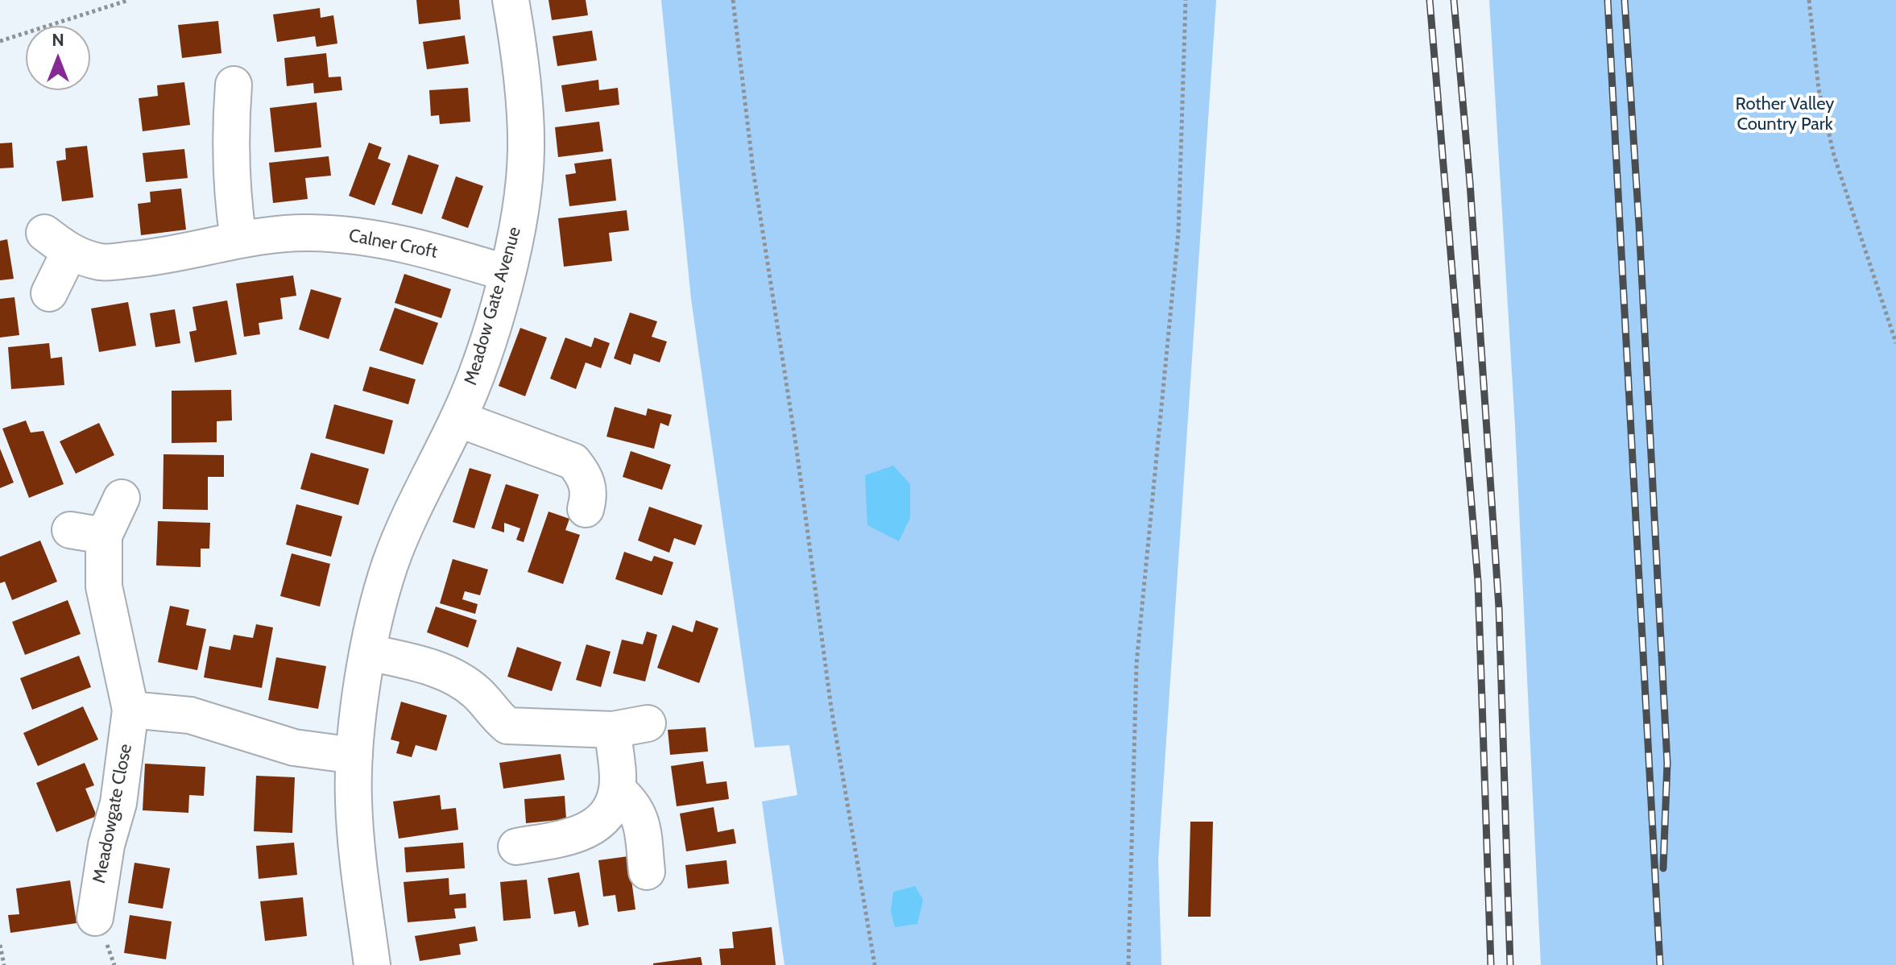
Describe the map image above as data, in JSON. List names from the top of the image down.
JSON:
{
  "streets": {
    "street": ["Calner Croft", "Meadow Gate Avenue", "Meadowgate Close"]
  },
  "crossings": [
    ["Calner Croft", "Meadow Gate Avenue"]
  ],
  "parks": ["Rother Valley Country Park"],
  "north": "top"
}
